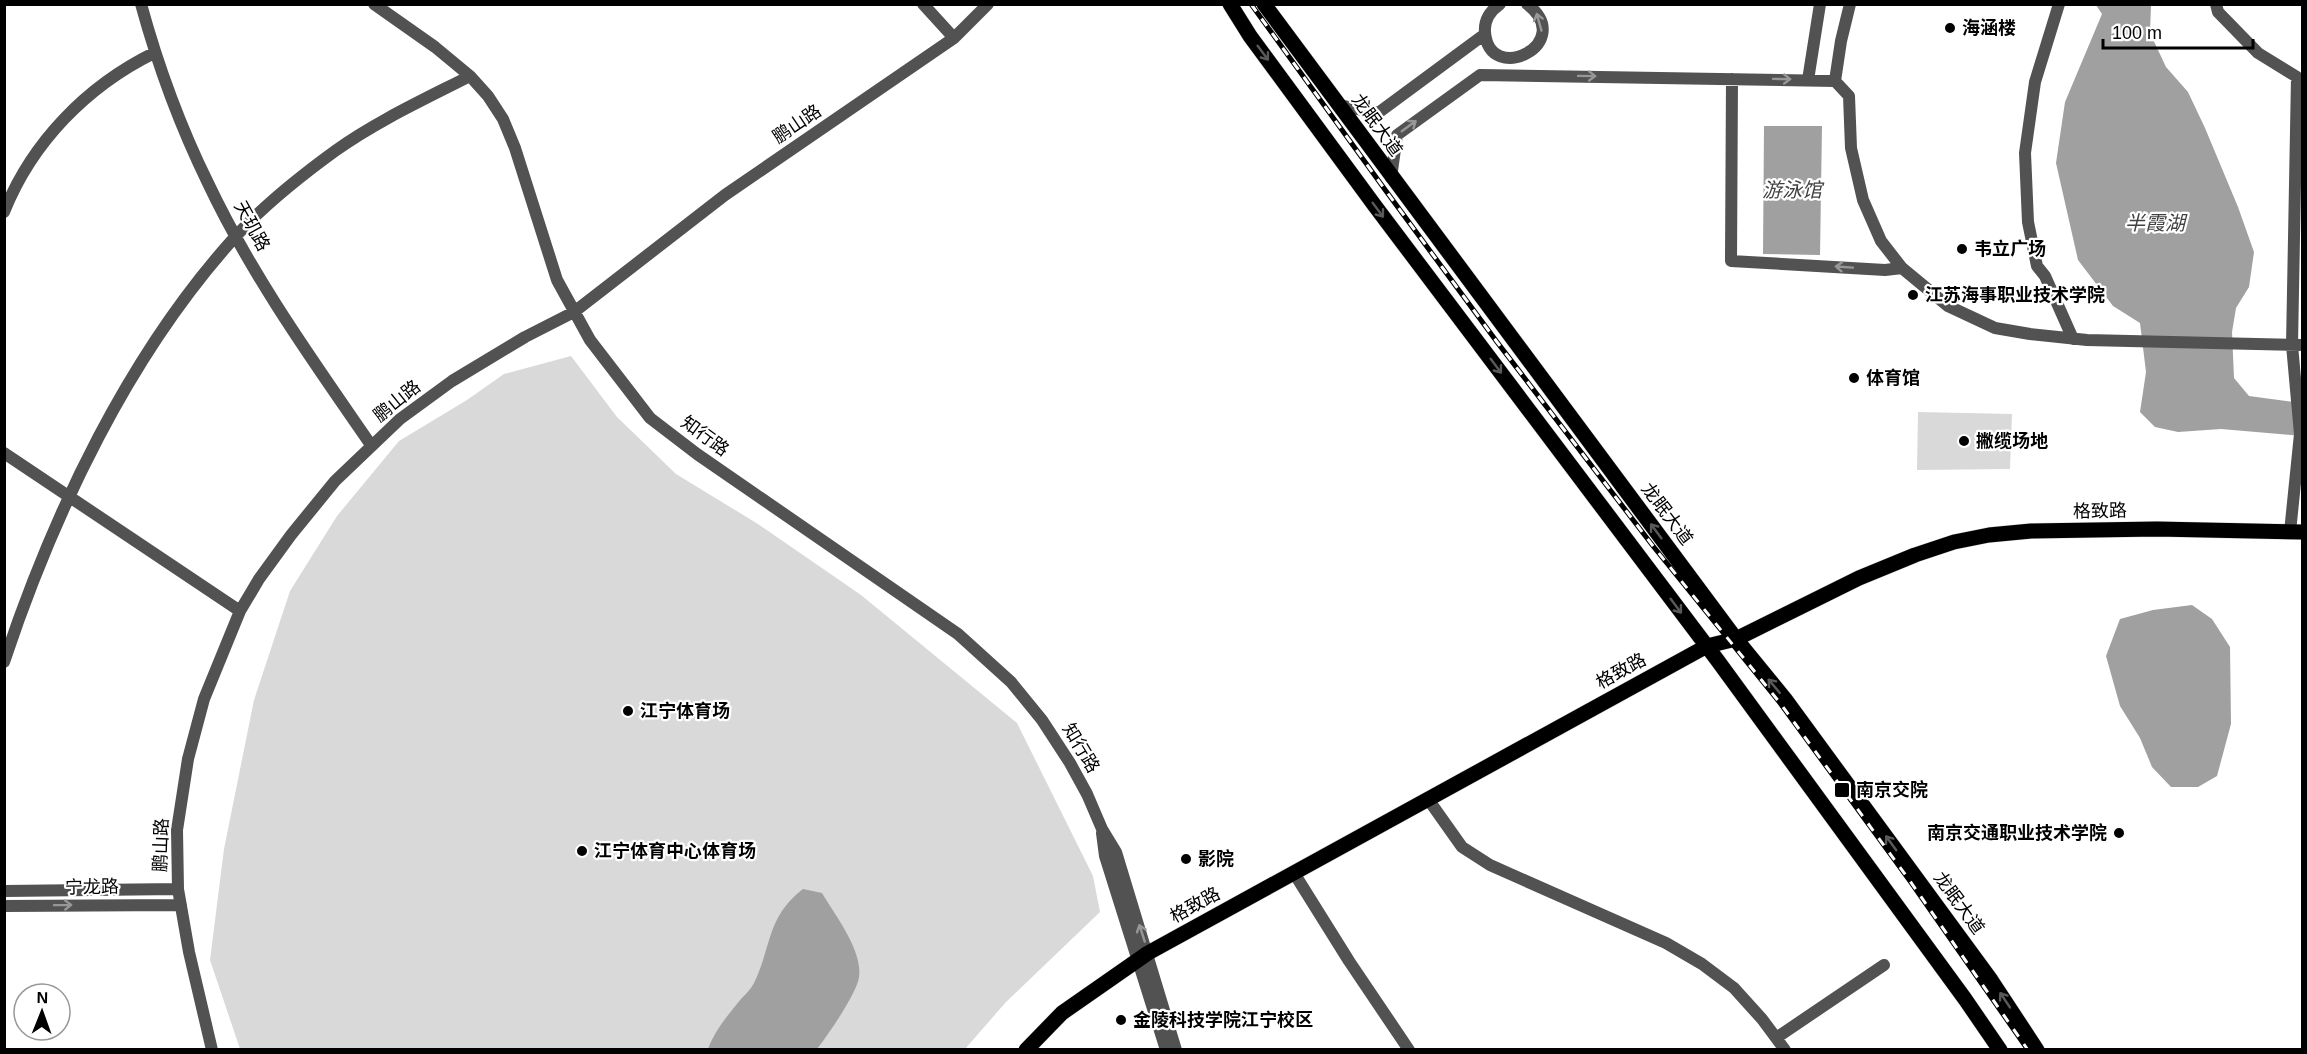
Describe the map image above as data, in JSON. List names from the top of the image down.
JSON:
{
  "streets": {
    "main road": ["龙眠大道", "格致路"],
    "street": [
      "鹏山路",
      "天玑路",
      "知行路",
      "宁龙路"
    ]
  },
  "crossings": [
    ["鹏山路", "天玑路"],
    ["鹏山路", "知行路"],
    ["鹏山路", "宁龙路"],
    ["龙眠大道", "格致路"],
    ["知行路", "格致路"]
  ],
  "water": ["游泳馆", "半霞湖"],
  "places": {
    "other": [
      "海涵楼",
      "韦立广场",
      "江苏海事职业技术学院",
      "体育馆",
      "撇缆场地",
      "江宁体育场",
      "南京交通职业技术学院",
      "江宁体育中心体育场",
      "影院",
      "金陵科技学院江宁校区"
    ],
    "transit": ["南京交院"]
  },
  "scale_bar": "100 m",
  "north": "top"
}
